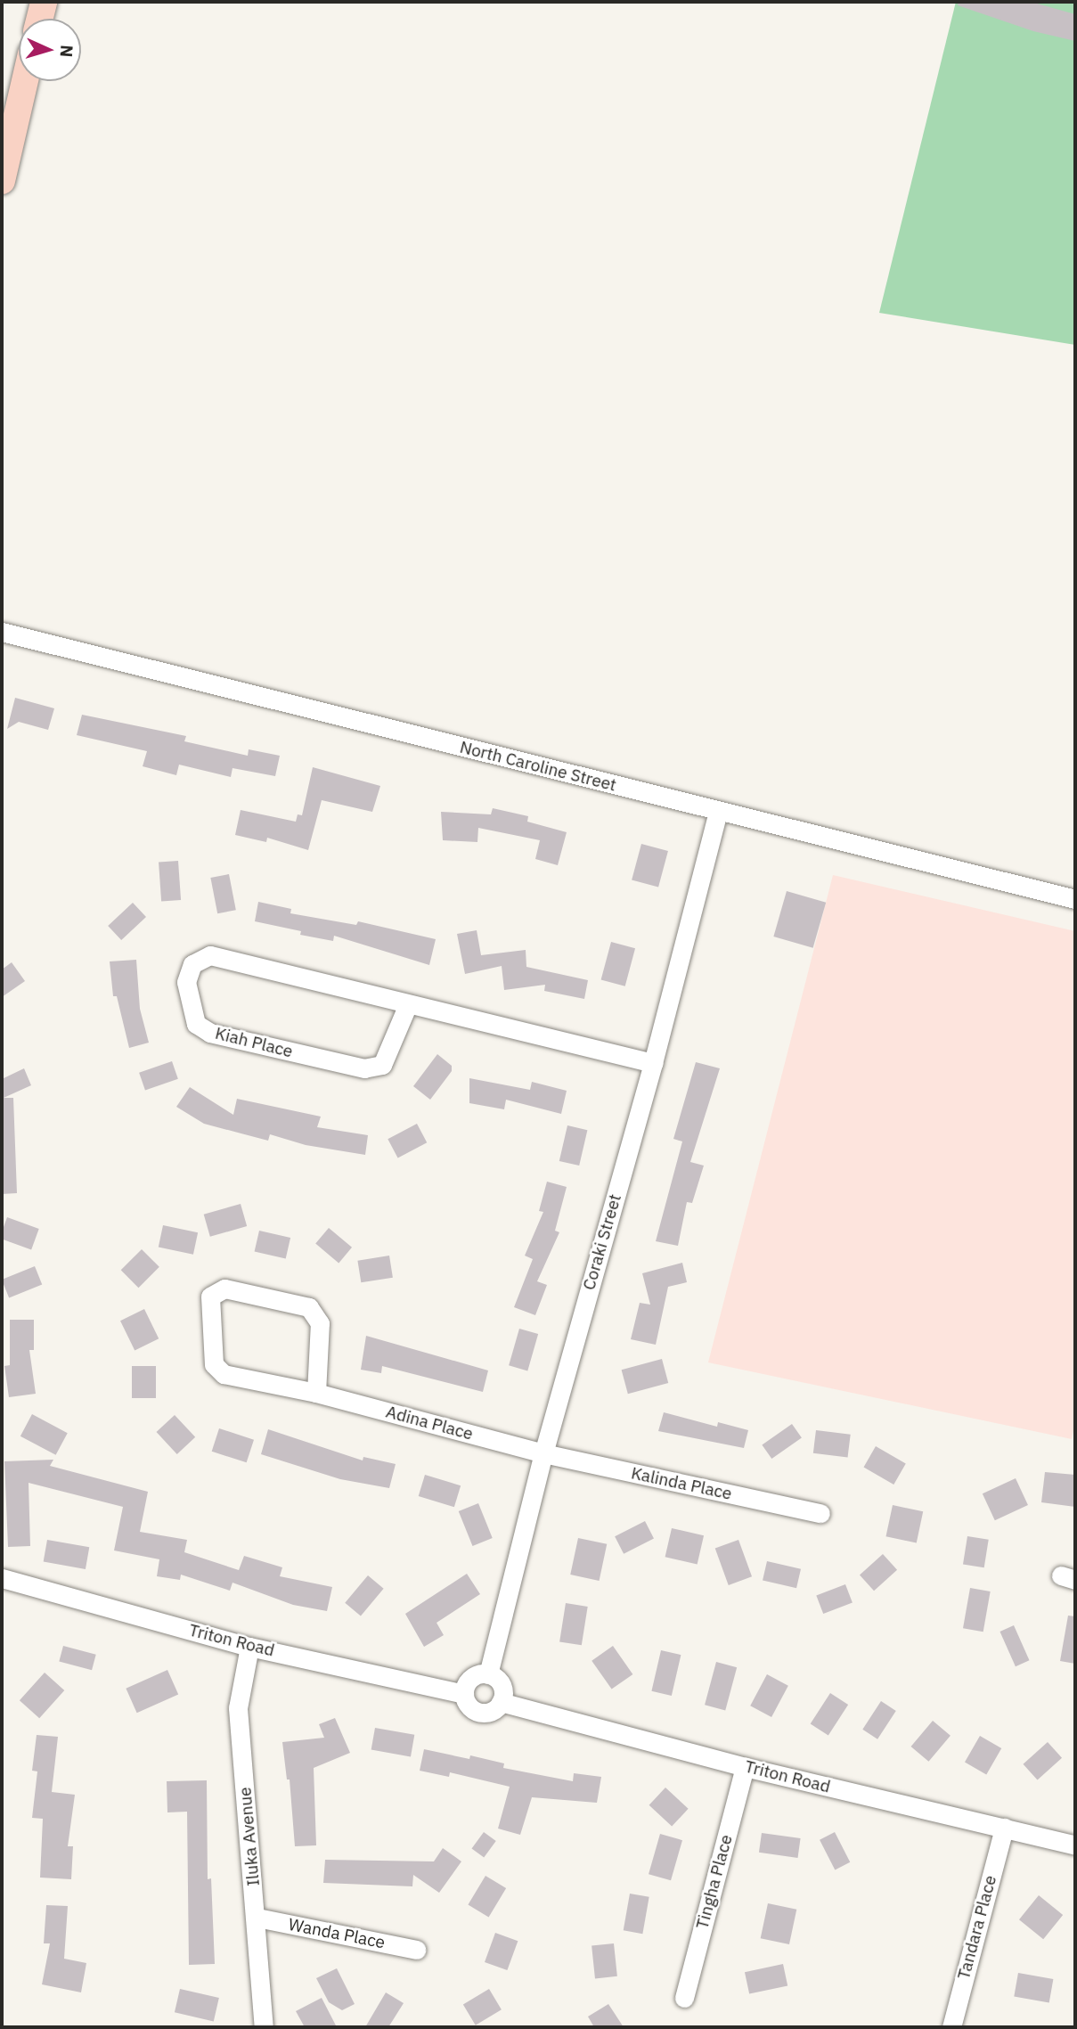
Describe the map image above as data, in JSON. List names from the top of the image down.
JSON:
{
  "streets": {
    "street": [
      "North Caroline Street",
      "Kiah Place",
      "Coraki Street",
      "Adina Place",
      "Kalinda Place",
      "Triton Road",
      "Iluka Avenue",
      "Tingha Place",
      "Tandara Place",
      "Wanda Place"
    ]
  },
  "crossings": [
    ["North Caroline Street", "Coraki Street"],
    ["Kiah Place", "Coraki Street"],
    ["Coraki Street", "Adina Place"],
    ["Coraki Street", "Kalinda Place"],
    ["Coraki Street", "Triton Road"],
    ["Adina Place", "Kalinda Place"],
    ["Triton Road", "Iluka Avenue"],
    ["Triton Road", "Tingha Place"],
    ["Triton Road", "Tandara Place"],
    ["Iluka Avenue", "Wanda Place"]
  ],
  "north": "right"
}
